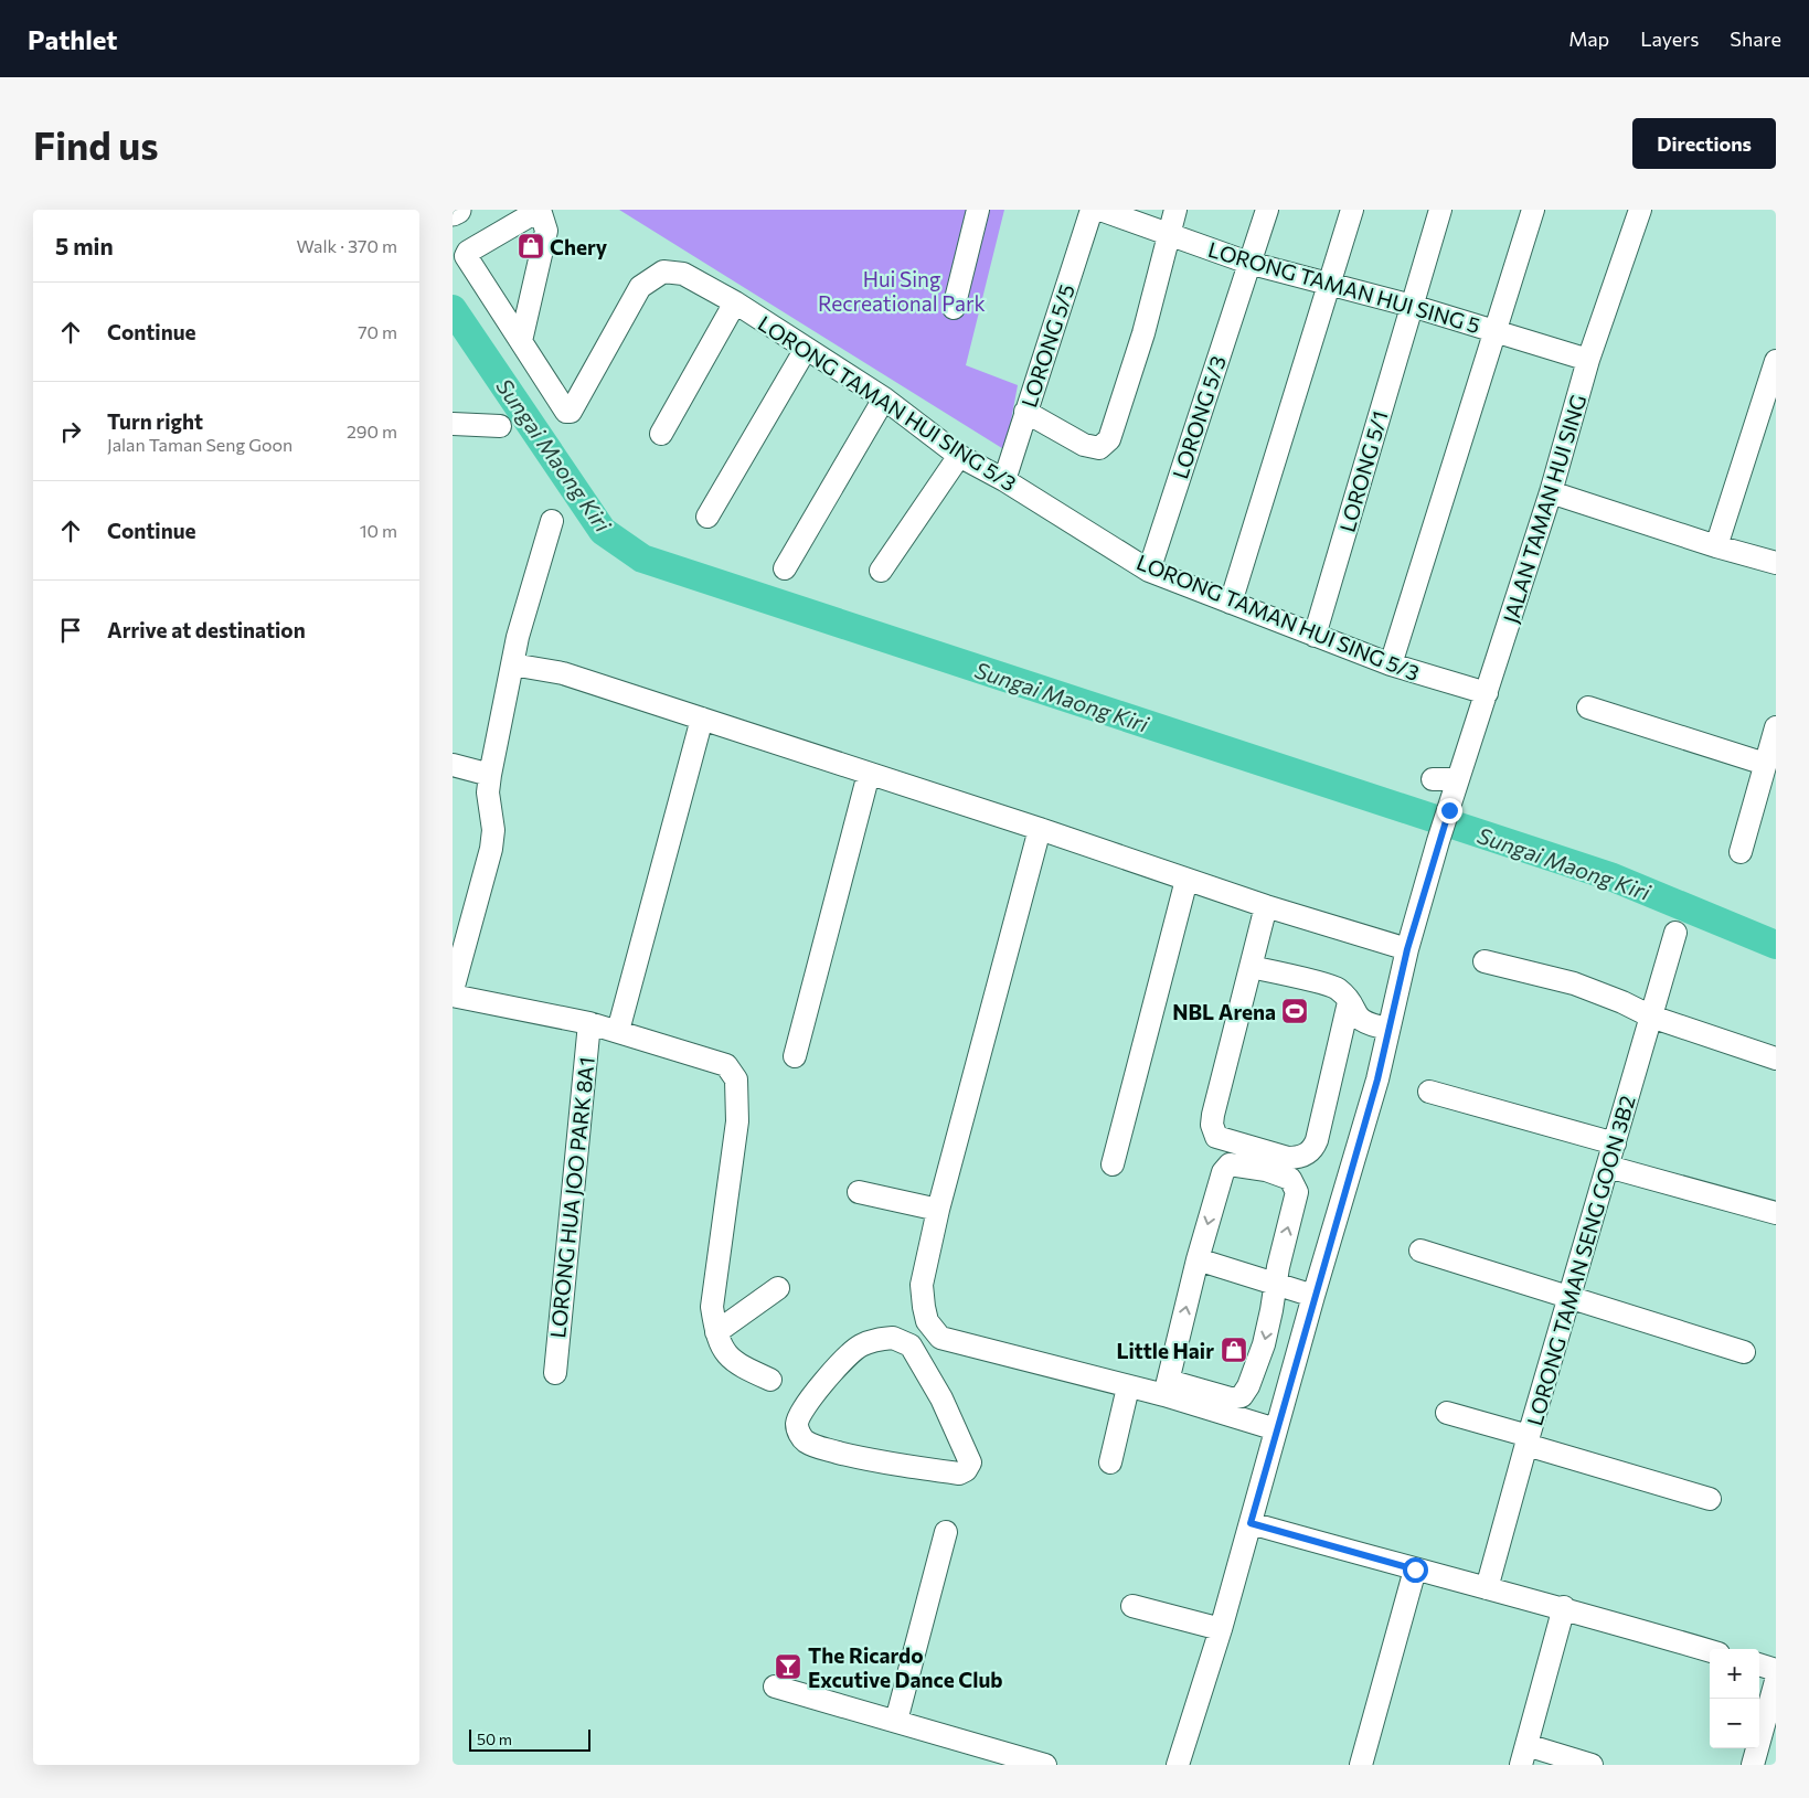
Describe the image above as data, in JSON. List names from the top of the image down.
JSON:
{
  "streets": {
    "street": [
      "LORONG TAMAN HUI SING 5",
      "LORONG 5/5",
      "LORONG TAMAN HUI SING 5/3",
      "LORONG 5/3",
      "LORONG 5/1",
      "JALAN TAMAN HUI SING",
      "LORONG HUA JOO PARK 8A1",
      "LORONG TAMAN SENG GOON 3B2"
    ]
  },
  "crossings": [
    ["LORONG TAMAN HUI SING 5", "LORONG 5/3"],
    ["LORONG TAMAN HUI SING 5", "LORONG 5/1"],
    ["LORONG TAMAN HUI SING 5", "JALAN TAMAN HUI SING"],
    ["LORONG 5/5", "LORONG TAMAN HUI SING 5/3"],
    ["LORONG TAMAN HUI SING 5/3", "LORONG 5/3"],
    ["LORONG TAMAN HUI SING 5/3", "LORONG 5/1"],
    ["LORONG TAMAN HUI SING 5/3", "JALAN TAMAN HUI SING"]
  ],
  "water": ["Sungai Maong Kiri"],
  "parks": ["Hui Sing Recreational Park"],
  "places": {
    "shop": ["Chery", "Little Hair"],
    "sports": ["NBL Arena"],
    "bar": ["The Ricardo Excutive Dance Club"]
  },
  "scale_bar": "50 m",
  "page": {
    "header": "Pathlet",
    "nav": ["Map", "Layers", "Share"],
    "buttons": "Directions",
    "title": "Find us",
    "heading": ["5 min", "Walk · 370 m"],
    "list": [
      ["Continue", "70 m"],
      ["Turn right", "Jalan Taman Seng Goon", "290 m"],
      ["Continue", "10 m"],
      "Arrive at destination"
    ],
    "map_buttons": ["+", "−"],
    "scale": "50 m"
  }
}
